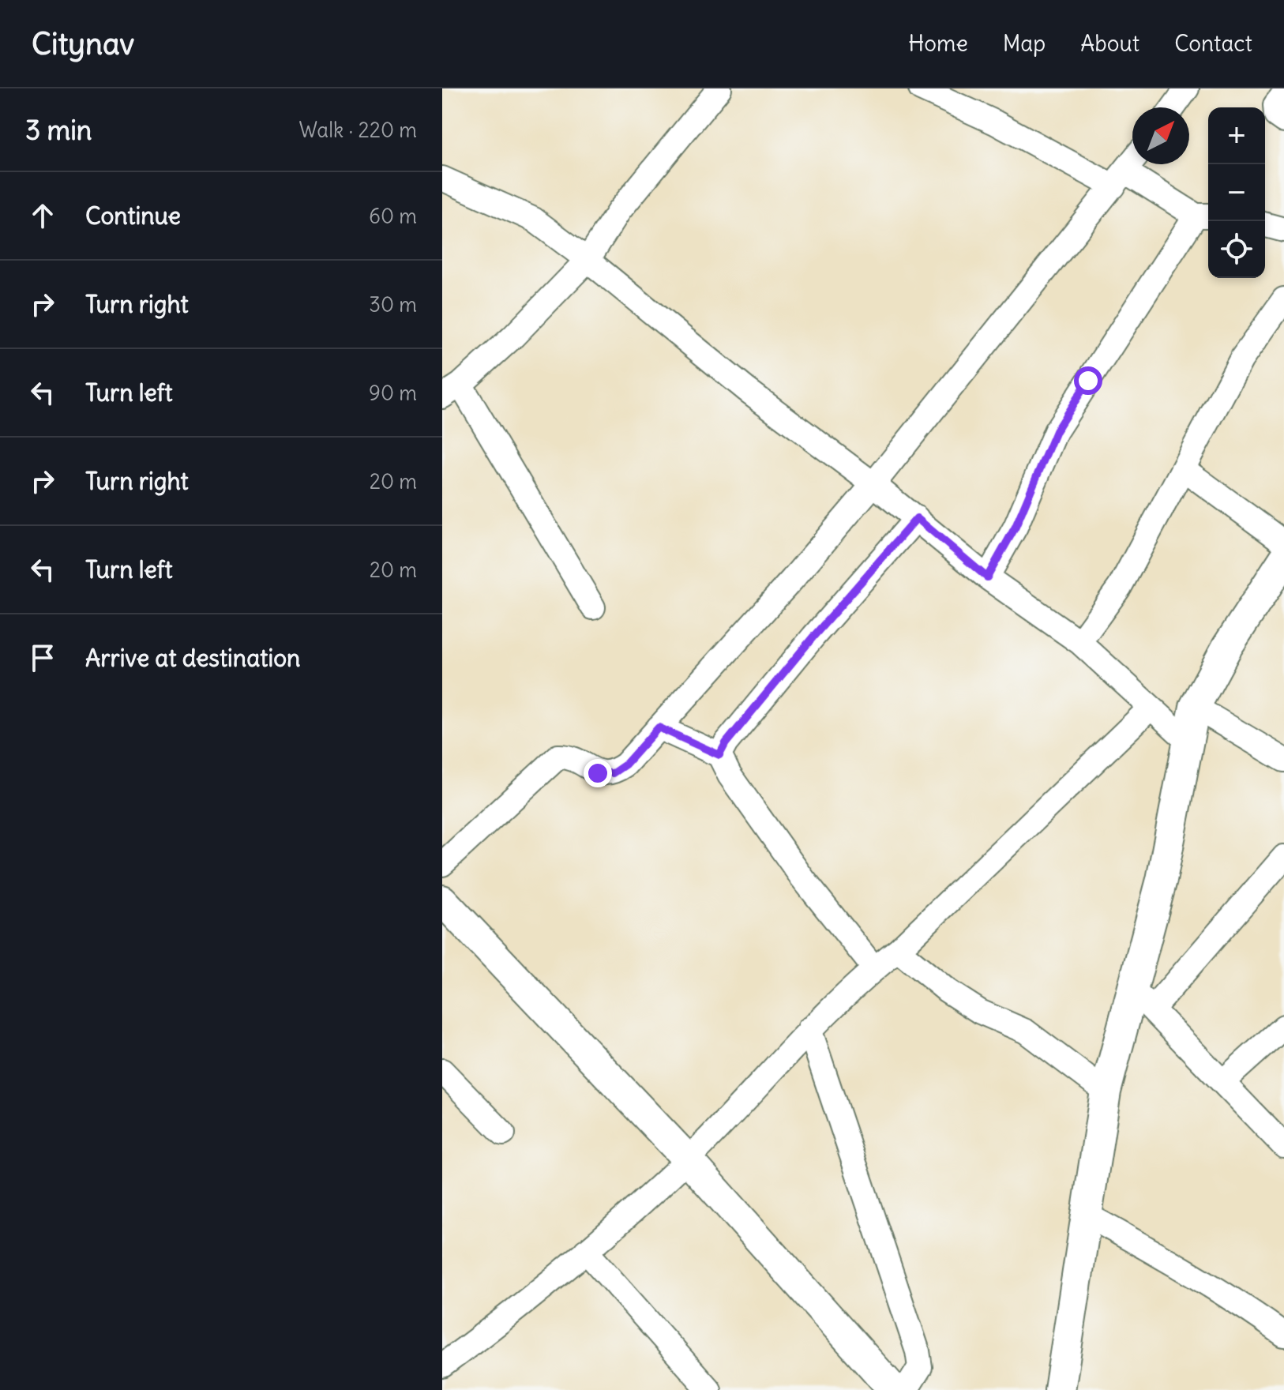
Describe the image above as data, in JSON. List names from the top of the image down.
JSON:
{
  "north": "top right",
  "page": {
    "header": "Citynav",
    "nav": [
      "Home",
      "Map",
      "About",
      "Contact"
    ],
    "heading": ["3 min", "Walk · 220 m"],
    "map_buttons": ["+", "−"],
    "list": [
      ["Continue", "60 m"],
      ["Turn right", "30 m"],
      ["Turn left", "90 m"],
      ["Turn right", "20 m"],
      ["Turn left", "20 m"],
      "Arrive at destination"
    ]
  }
}
